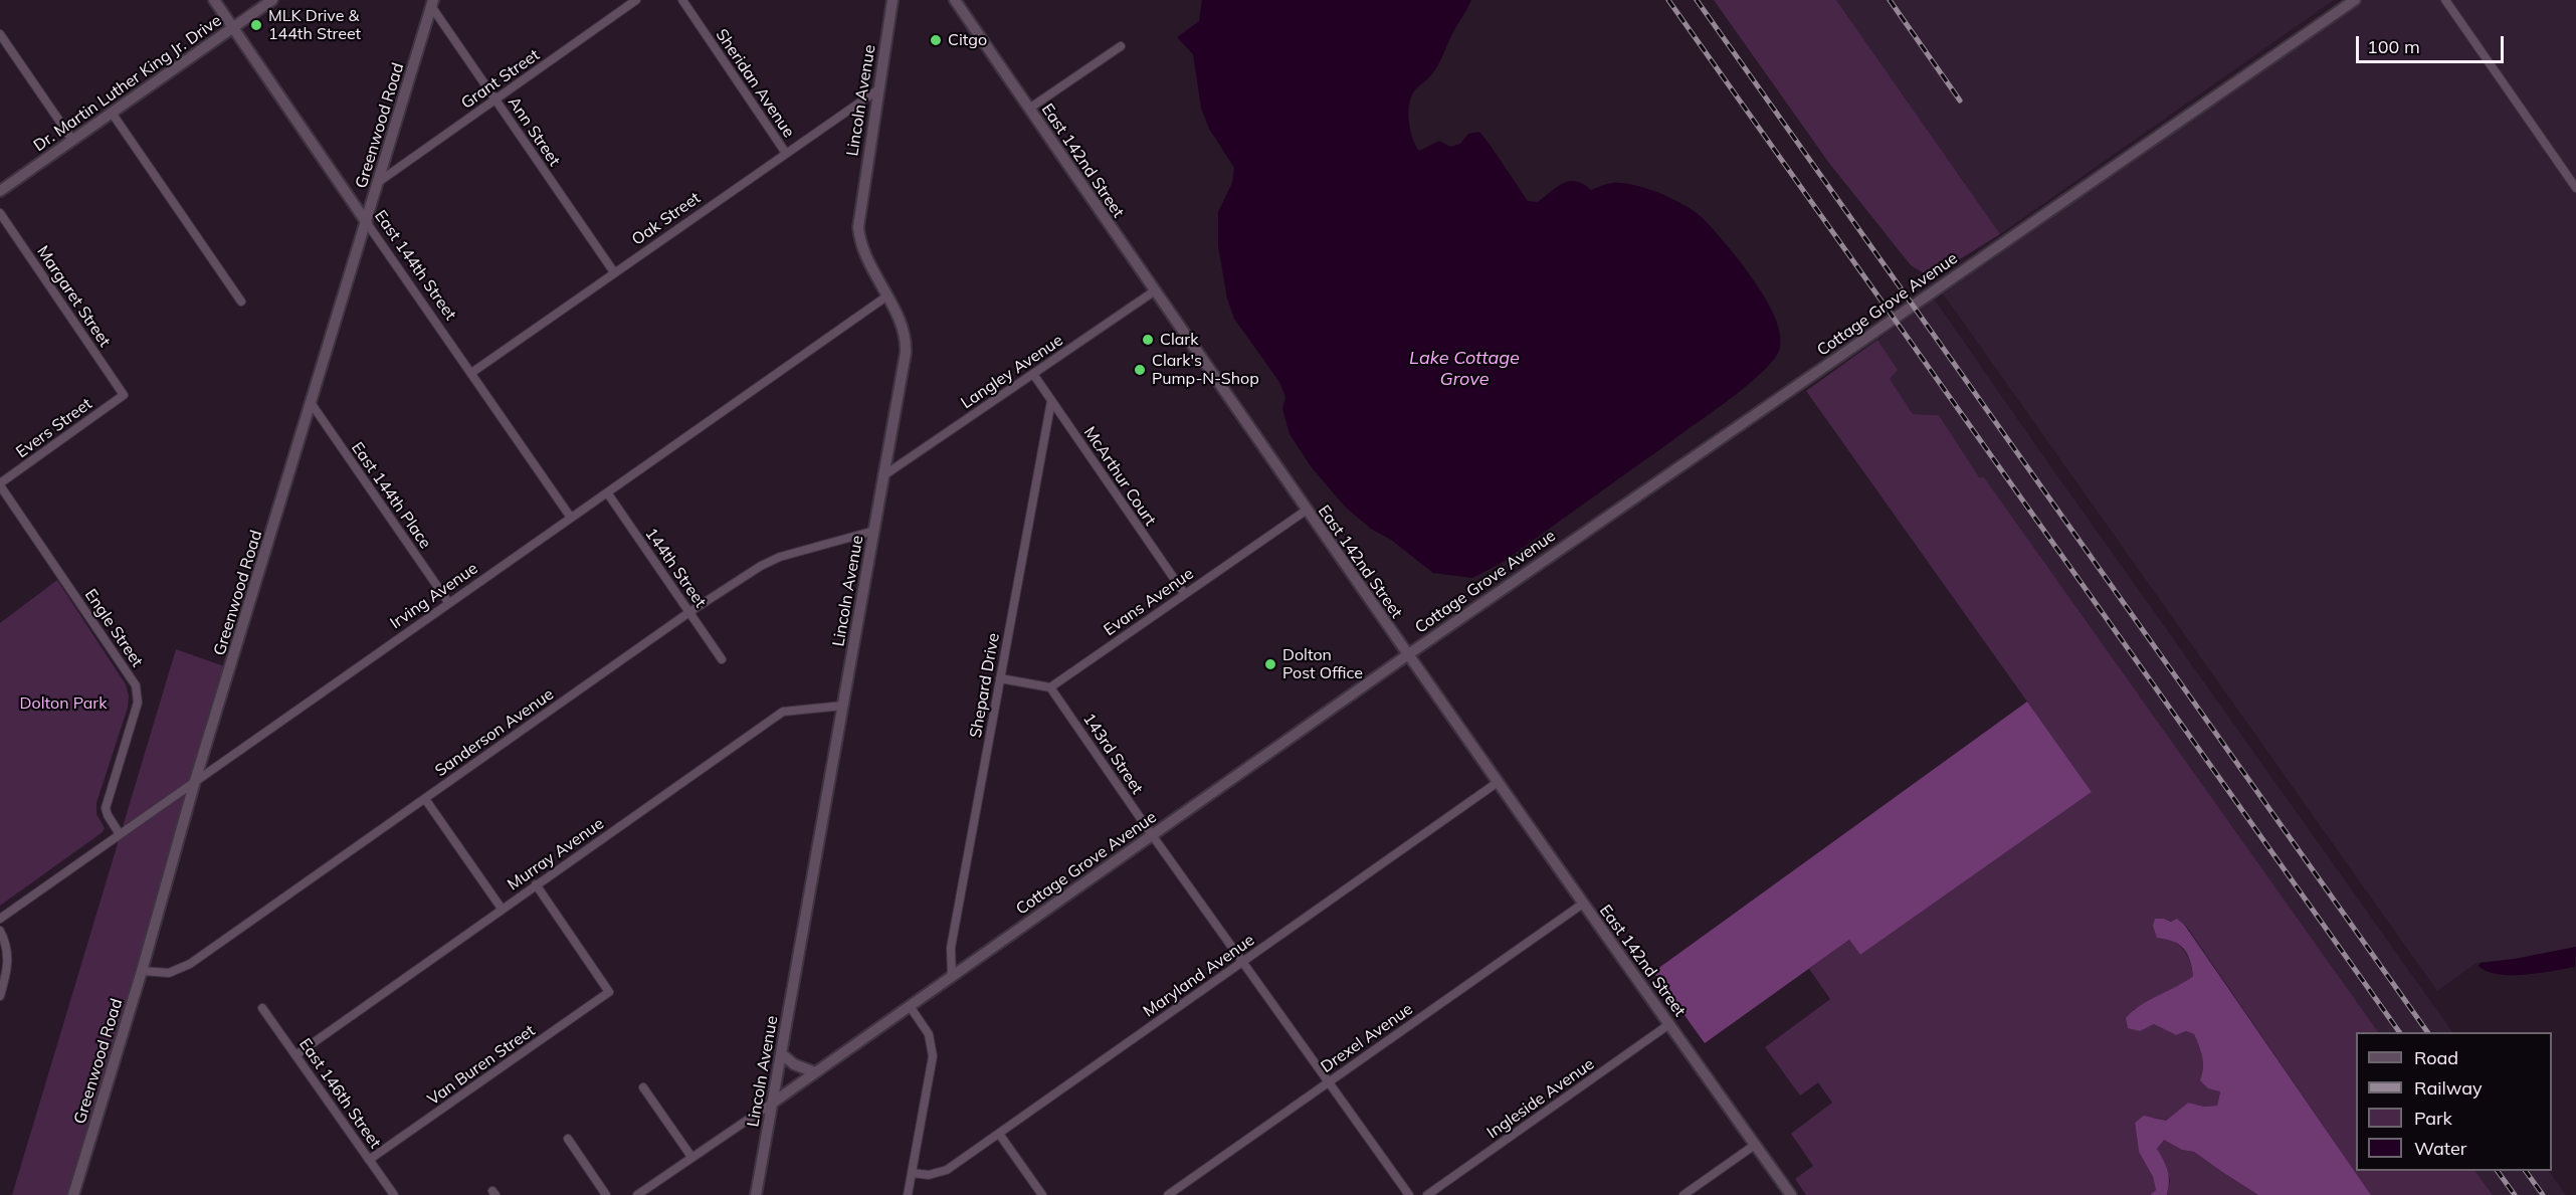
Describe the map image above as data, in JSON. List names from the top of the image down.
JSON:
{
  "streets": {
    "street": [
      "Grant Street",
      "Dr. Martin Luther King Jr. Drive",
      "Sheridan Avenue",
      "Lincoln Avenue",
      "Greenwood Road",
      "Ann Street",
      "East 142nd Street",
      "Oak Street",
      "East 144th Street",
      "Margaret Street",
      "Cottage Grove Avenue",
      "Langley Avenue",
      "Evers Street",
      "McArthur Court",
      "East 144th Place",
      "144th Street",
      "Irving Avenue",
      "Evans Avenue",
      "Engle Street",
      "Shepard Drive",
      "Sanderson Avenue",
      "143rd Street",
      "Murray Avenue",
      "Maryland Avenue",
      "Drexel Avenue",
      "Van Buren Street",
      "East 146th Street",
      "Ingleside Avenue"
    ]
  },
  "crossings": [
    ["Grant Street", "Greenwood Road"],
    ["Grant Street", "Ann Street"],
    ["Dr. Martin Luther King Jr. Drive", "East 144th Street"],
    ["Sheridan Avenue", "Oak Street"],
    ["Lincoln Avenue", "Oak Street"],
    ["Lincoln Avenue", "Cottage Grove Avenue"],
    ["Lincoln Avenue", "Langley Avenue"],
    ["Lincoln Avenue", "Irving Avenue"],
    ["Lincoln Avenue", "Sanderson Avenue"],
    ["Lincoln Avenue", "Murray Avenue"],
    ["Greenwood Road", "Ann Street"],
    ["Greenwood Road", "East 144th Street"],
    ["Greenwood Road", "East 144th Place"],
    ["Greenwood Road", "Irving Avenue"],
    ["Greenwood Road", "Sanderson Avenue"],
    ["Ann Street", "Oak Street"],
    ["East 142nd Street", "Cottage Grove Avenue"],
    ["East 142nd Street", "Langley Avenue"],
    ["East 142nd Street", "Evans Avenue"],
    ["East 142nd Street", "Maryland Avenue"],
    ["East 142nd Street", "Drexel Avenue"],
    ["East 142nd Street", "Ingleside Avenue"],
    ["Oak Street", "East 144th Street"],
    ["East 144th Street", "Irving Avenue"],
    ["Margaret Street", "Evers Street"],
    ["Cottage Grove Avenue", "Shepard Drive"],
    ["Cottage Grove Avenue", "143rd Street"],
    ["Langley Avenue", "McArthur Court"],
    ["Evers Street", "Engle Street"],
    ["McArthur Court", "Evans Avenue"],
    ["McArthur Court", "Shepard Drive"],
    ["East 144th Place", "Irving Avenue"],
    ["144th Street", "Irving Avenue"],
    ["144th Street", "Sanderson Avenue"],
    ["Irving Avenue", "Engle Street"],
    ["Evans Avenue", "143rd Street"],
    ["143rd Street", "Maryland Avenue"],
    ["143rd Street", "Drexel Avenue"],
    ["Murray Avenue", "Van Buren Street"],
    ["Murray Avenue", "East 146th Street"],
    ["Van Buren Street", "East 146th Street"]
  ],
  "water": ["Lake Cottage Grove"],
  "parks": ["Dolton Park"],
  "places": [
    "MLK Drive & 144th Street",
    "Citgo",
    "Clark",
    "Clark's Pump-N-Shop",
    "Dolton Post Office"
  ],
  "legend": [
    "Road",
    "Railway",
    "Park",
    "Water"
  ],
  "scale_bar": "100 m"
}
